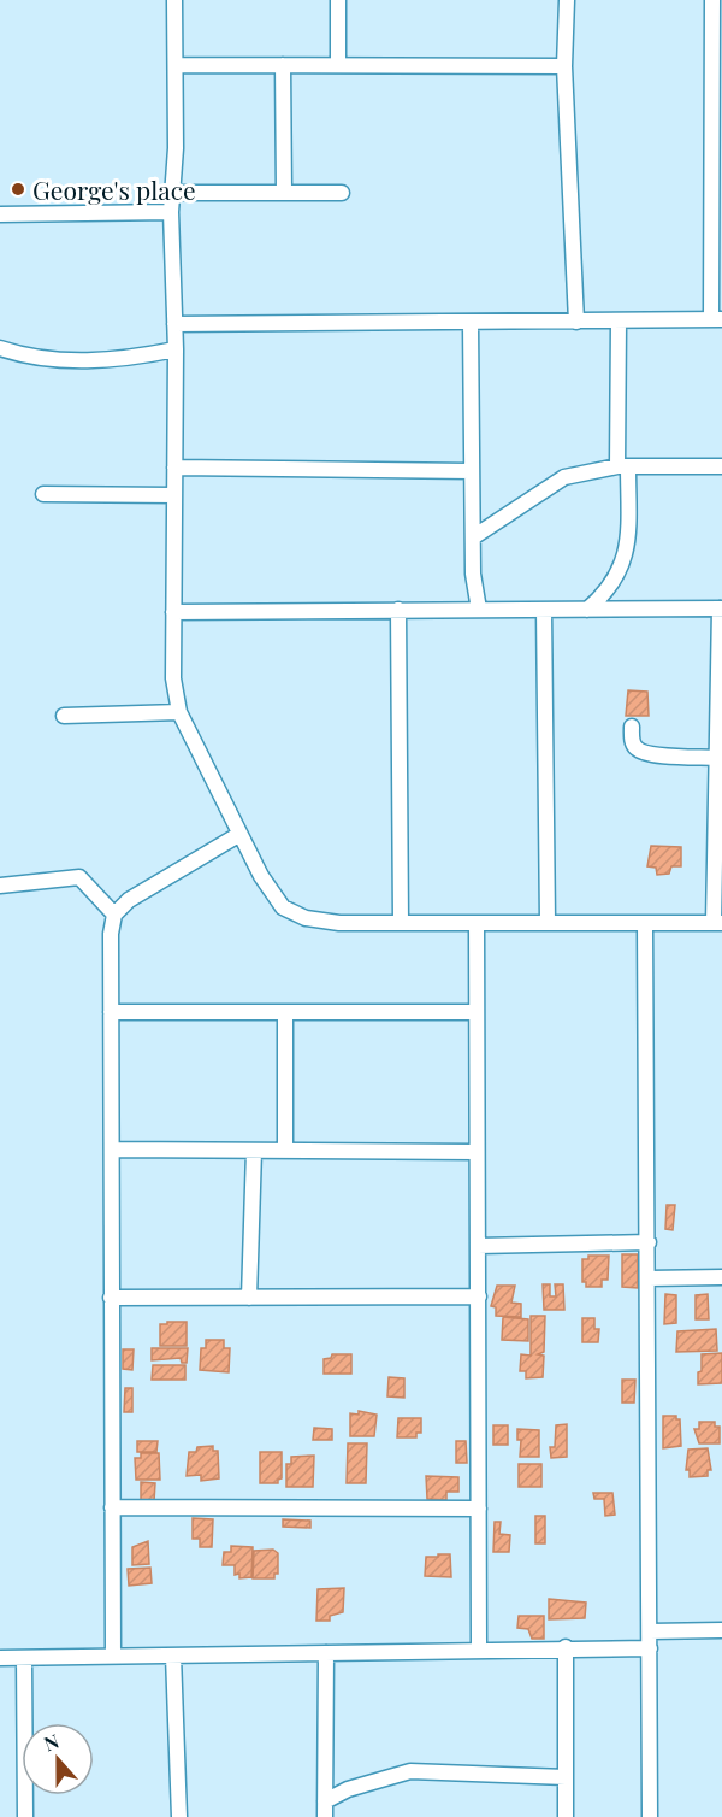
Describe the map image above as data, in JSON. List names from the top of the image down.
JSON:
{
  "places": ["George's place"],
  "north": "top"
}
